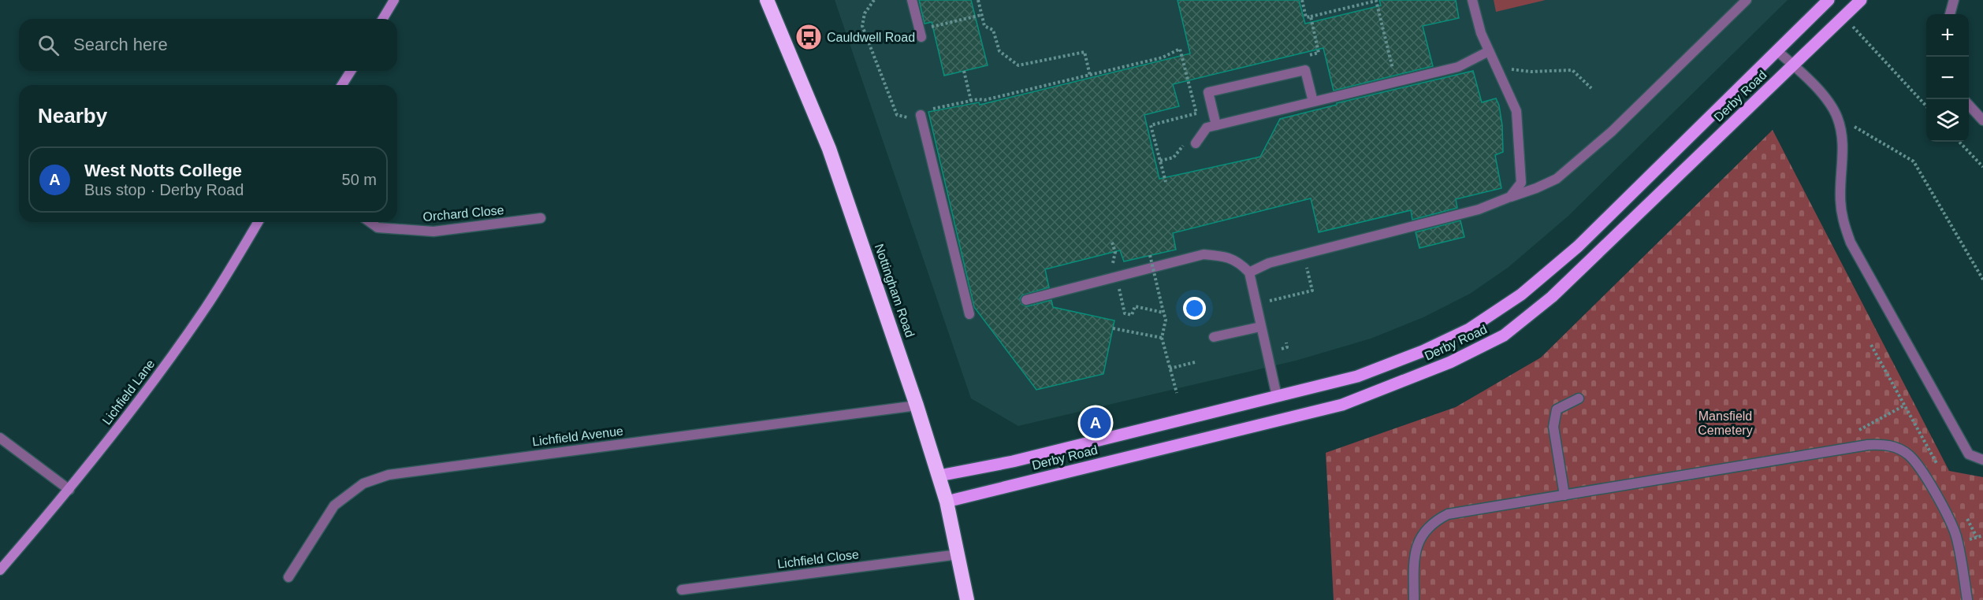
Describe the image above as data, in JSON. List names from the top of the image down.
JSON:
{
  "streets": {
    "highway": ["Nottingham Road"],
    "main road": ["Derby Road"],
    "street": [
      "Orchard Close",
      "Lichfield Lane",
      "Lichfield Avenue",
      "Lichfield Close"
    ]
  },
  "crossings": [
    ["Derby Road", "Nottingham Road"],
    ["Nottingham Road", "Lichfield Avenue"],
    ["Nottingham Road", "Lichfield Close"]
  ],
  "parks": ["Mansfield Cemetery"],
  "places": {
    "bus stop": ["Cauldwell Road"]
  },
  "page": {
    "map_buttons": ["+", "−"],
    "search": "Search here",
    "heading": "Nearby",
    "list": [
      {
        "mark": "A",
        "name": "West Notts College",
        "note": "Bus stop · Derby Road",
        "value": "50 m"
      }
    ],
    "pins": "A"
  }
}
